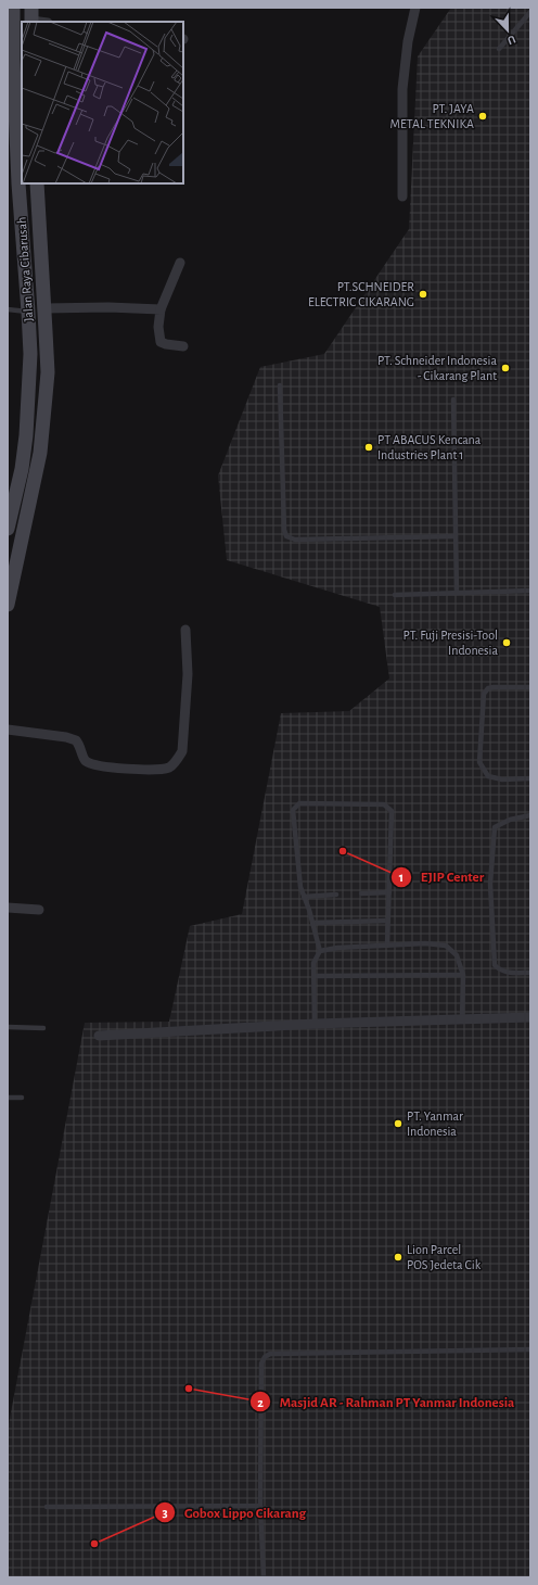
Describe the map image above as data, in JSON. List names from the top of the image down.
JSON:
{
  "streets": {
    "street": ["Jalan Raya Cibarusah"]
  },
  "places": [
    "PT. JAYA METAL TEKNIKA",
    "PT.SCHNEIDER ELECTRIC CIKARANG",
    "PT. Schneider Indonesia - Cikarang Plant",
    "PT ABACUS Kencana Industries Plant 1",
    "PT. Fuji Presisi-Tool Indonesia",
    "EJIP Center",
    "PT. Yanmar Indonesia",
    "Lion Parcel POS Jedeta Cik",
    "Masjid AR - Rahman PT Yanmar Indonesia",
    "Gobox Lippo Cikarang"
  ],
  "north": "bottom"
}
